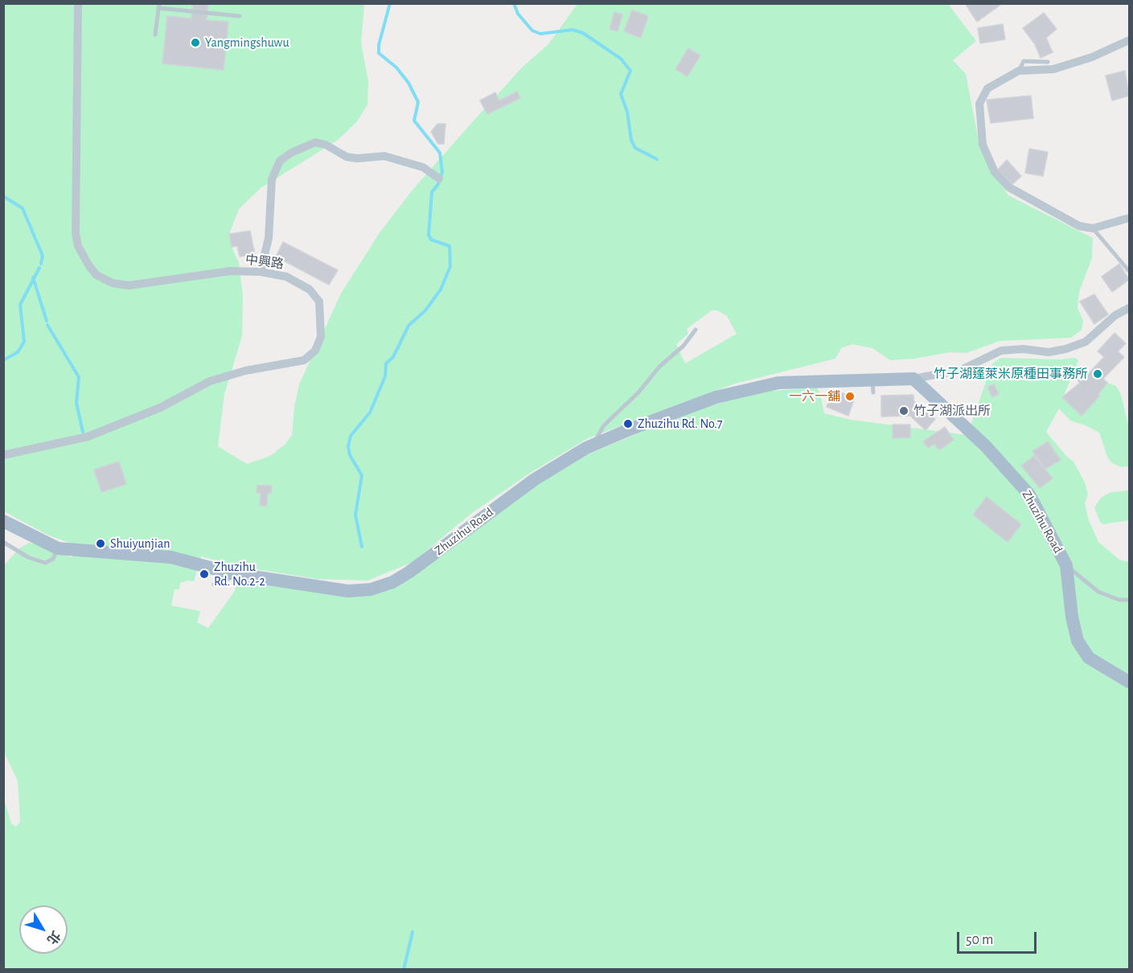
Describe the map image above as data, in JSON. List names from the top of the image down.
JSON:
{
  "streets": {
    "main road": ["Zhuzihu Road"],
    "street": ["中興路"]
  },
  "places": [
    "Yangmingshuwu",
    "竹子湖蓬萊米原種田事務所",
    "一六一舖",
    "竹子湖派出所",
    "Zhuzihu Rd. No.7",
    "Shuiyunjian",
    "Zhuzihu Rd. No.2-2"
  ],
  "scale_bar": "50 m",
  "north": "bottom right"
}
